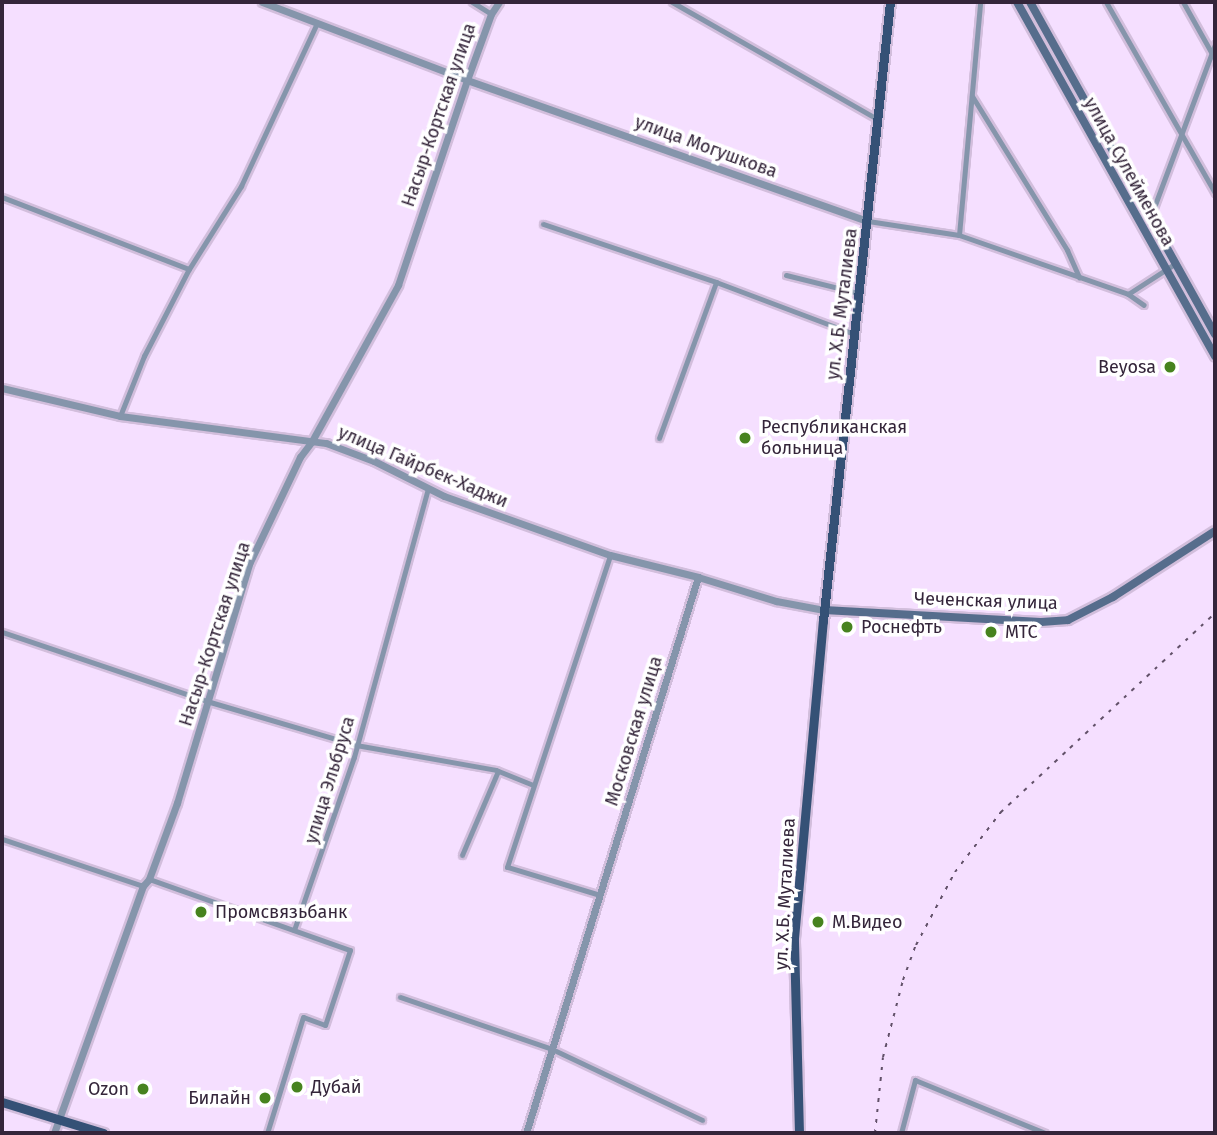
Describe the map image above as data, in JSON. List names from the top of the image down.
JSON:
{
  "streets": {
    "main road": ["улица Сулейменова", "ул. Х.Б. Муталиева", "Чеченская улица"],
    "street": [
      "Насыр-Кортская улица",
      "улица Могушкова",
      "улица Гайрбек-Хаджи",
      "Московская улица",
      "улица Эльбруса"
    ]
  },
  "crossings": [
    ["Насыр-Кортская улица", "улица Могушкова"],
    ["Насыр-Кортская улица", "улица Гайрбек-Хаджи"],
    ["улица Могушкова", "ул. Х.Б. Муталиева"],
    ["ул. Х.Б. Муталиева", "улица Гайрбек-Хаджи"],
    ["ул. Х.Б. Муталиева", "Чеченская улица"],
    ["улица Гайрбек-Хаджи", "Чеченская улица"],
    ["улица Гайрбек-Хаджи", "Московская улица"],
    ["улица Гайрбек-Хаджи", "улица Эльбруса"]
  ],
  "places": [
    "Beyosa",
    "Республиканская больница",
    "Роснефть",
    "МТС",
    "Промсвязьбанк",
    "М.Видео",
    "Дубай",
    "Ozon",
    "Билайн"
  ]
}
